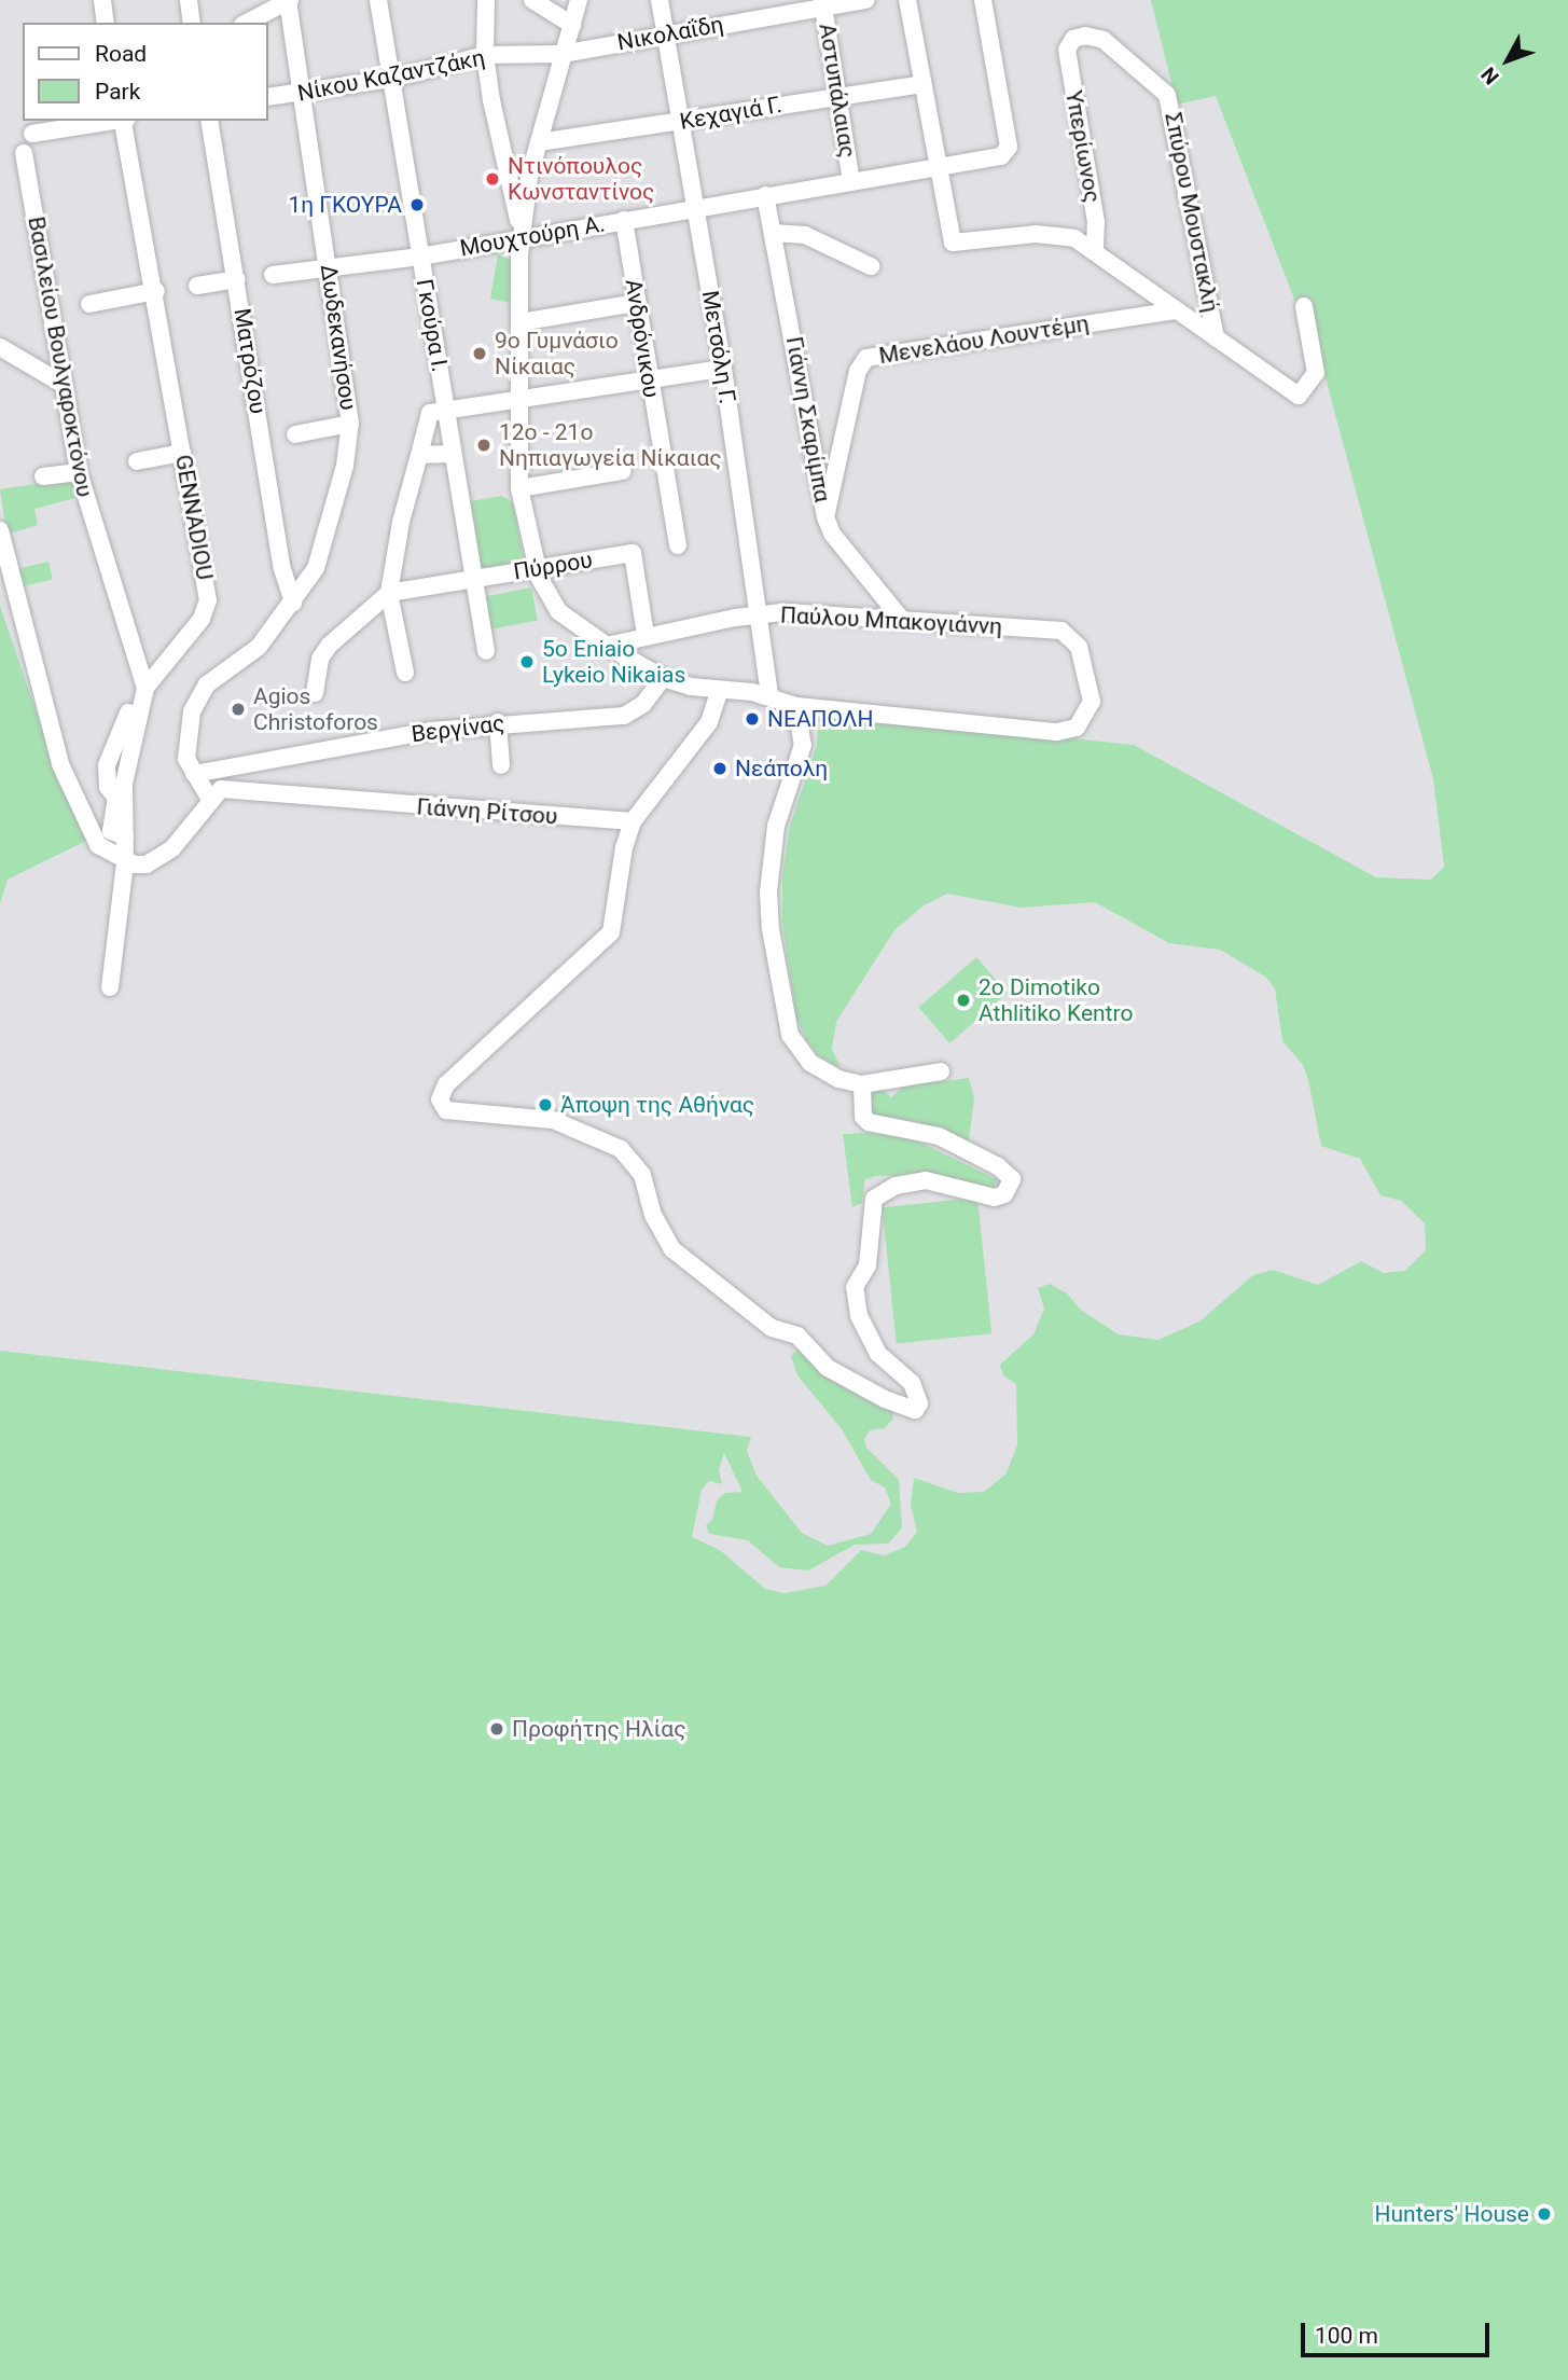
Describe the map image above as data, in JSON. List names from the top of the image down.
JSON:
{
  "streets": {
    "street": [
      "Νικολαΐδη",
      "Νίκου Καζαντζάκη",
      "Αστυπάλαιας",
      "Κεχαγιά Γ.",
      "Υπερίωνος",
      "Σπύρου Μουστακλή",
      "Μουχτούρη Α.",
      "Γκούρα Ι.",
      "Δωδεκανήσου",
      "Ανδρόνικου",
      "Μενελάου Λουντέμη",
      "Μετσόλη Γ.",
      "Βασιλείου Βουλγαροκτόνου",
      "Ματρόζου",
      "Γιάννη Σκαρίμπα",
      "GENNADIOU",
      "Πύρρου",
      "Παύλου Μπακογιάννη",
      "Βεργίνας",
      "Γιάννη Ρίτσου"
    ]
  },
  "crossings": [
    ["Νικολαΐδη", "Νίκου Καζαντζάκη"],
    ["Νικολαΐδη", "Αστυπάλαιας"],
    ["Νικολαΐδη", "Μετσόλη Γ."],
    ["Νίκου Καζαντζάκη", "Γκούρα Ι."],
    ["Νίκου Καζαντζάκη", "Δωδεκανήσου"],
    ["Αστυπάλαιας", "Κεχαγιά Γ."],
    ["Αστυπάλαιας", "Μουχτούρη Α."],
    ["Κεχαγιά Γ.", "Μετσόλη Γ."],
    ["Υπερίωνος", "Σπύρου Μουστακλή"],
    ["Μουχτούρη Α.", "Γκούρα Ι."],
    ["Μουχτούρη Α.", "Δωδεκανήσου"],
    ["Μουχτούρη Α.", "Ανδρόνικου"],
    ["Μουχτούρη Α.", "Μετσόλη Γ."],
    ["Μουχτούρη Α.", "Γιάννη Σκαρίμπα"],
    ["Γκούρα Ι.", "Πύρρου"],
    ["Δωδεκανήσου", "Ματρόζου"],
    ["Δωδεκανήσου", "Βεργίνας"],
    ["Δωδεκανήσου", "Γιάννη Ρίτσου"],
    ["Μενελάου Λουντέμη", "Γιάννη Σκαρίμπα"],
    ["Μετσόλη Γ.", "Παύλου Μπακογιάννη"],
    ["Βασιλείου Βουλγαροκτόνου", "GENNADIOU"],
    ["Γιάννη Σκαρίμπα", "Παύλου Μπακογιάννη"],
    ["Πύρρου", "Παύλου Μπακογιάννη"]
  ],
  "places": [
    "Ντινόπουλος Κωνσταντίνος",
    "1η ΓΚΟΥΡΑ",
    "9ο Γυμνάσιο Νίκαιας",
    "12ο - 21ο Νηπιαγωγεία Νίκαιας",
    "5o Eniaio Lykeio Nikaias",
    "Agios Christoforos",
    "ΝΕΑΠΟΛΗ",
    "Νεάπολη",
    "2o Dimotiko Athlitiko Kentro",
    "Άποψη της Αθήνας",
    "Προφήτης Ηλίας",
    "Hunters' House"
  ],
  "legend": ["Road", "Park"],
  "scale_bar": "100 m",
  "north": "bottom left"
}
